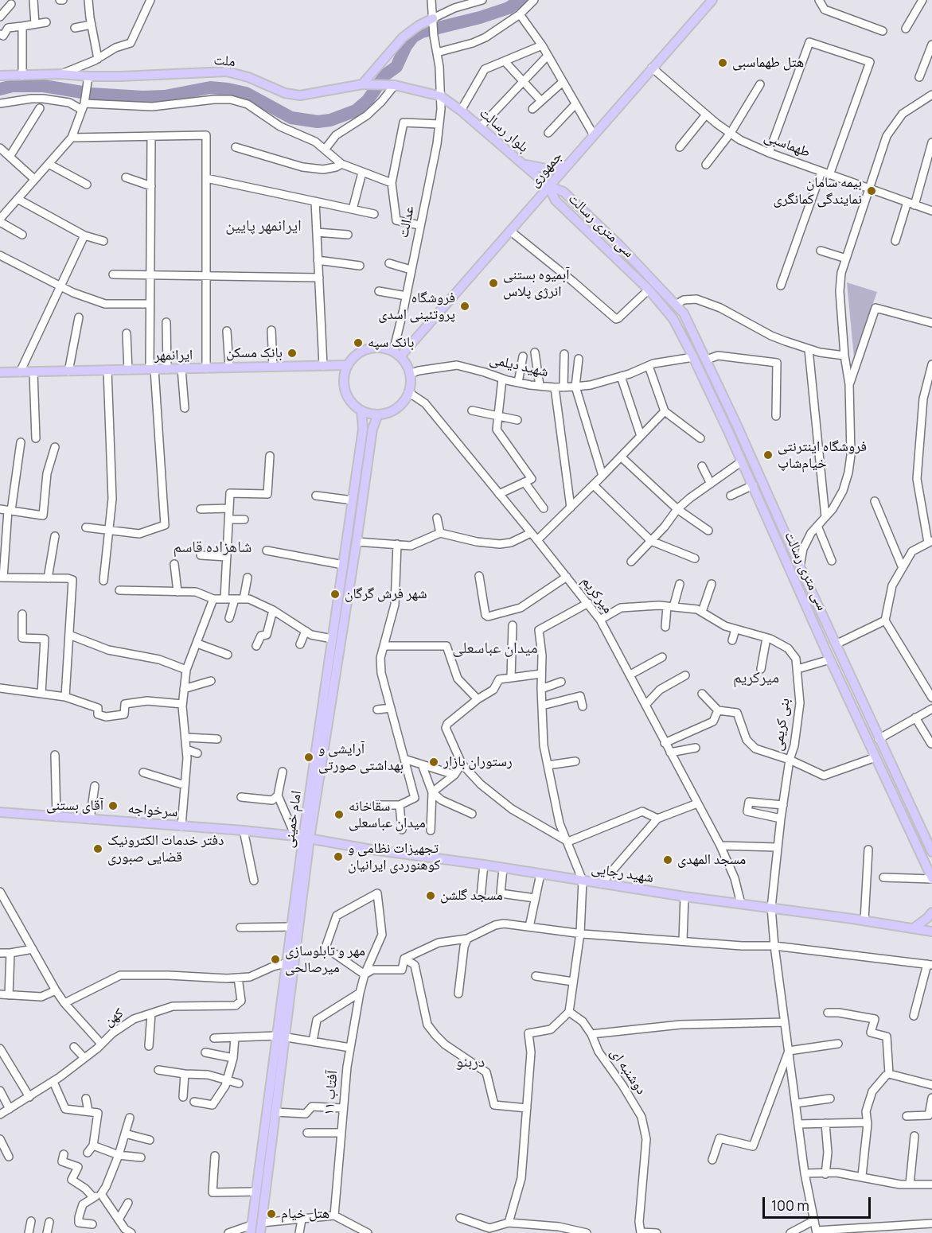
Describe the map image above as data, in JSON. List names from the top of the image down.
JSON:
{
  "streets": {
    "main road": [
      "ملت",
      "بلوار رسالت",
      "جمهوری",
      "سی متری رسالت",
      "ایرانمهر",
      "سرخواجه",
      "امام خمینی",
      "شهید رجایی"
    ],
    "street": [
      "طهماسبی",
      "عدالت",
      "شهید دیلمی",
      "میرکریم",
      "بنی کریمی",
      "کهن",
      "دوشنبه ای",
      "آفتاب ۱۱"
    ]
  },
  "crossings": [
    ["ملت", "بلوار رسالت"],
    ["ملت", "عدالت"],
    ["بلوار رسالت", "جمهوری"],
    ["بلوار رسالت", "عدالت"],
    ["بلوار رسالت", "سی متری رسالت"],
    ["طهماسبی", "جمهوری"],
    ["جمهوری", "عدالت"],
    ["جمهوری", "سی متری رسالت"],
    ["جمهوری", "ایرانمهر"],
    ["جمهوری", "شهید دیلمی"],
    ["جمهوری", "میرکریم"],
    ["جمهوری", "امام خمینی"],
    ["عدالت", "ایرانمهر"],
    ["عدالت", "شهید دیلمی"],
    ["عدالت", "میرکریم"],
    ["عدالت", "امام خمینی"],
    ["سی متری رسالت", "شهید دیلمی"],
    ["ایرانمهر", "شهید دیلمی"],
    ["ایرانمهر", "میرکریم"],
    ["ایرانمهر", "امام خمینی"],
    ["شهید دیلمی", "میرکریم"],
    ["شهید دیلمی", "امام خمینی"],
    ["میرکریم", "بنی کریمی"],
    ["میرکریم", "امام خمینی"],
    ["میرکریم", "شهید رجایی"],
    ["بنی کریمی", "شهید رجایی"],
    ["سرخواجه", "امام خمینی"],
    ["سرخواجه", "شهید رجایی"],
    ["امام خمینی", "شهید رجایی"]
  ],
  "districts": [
    "ایرانمهر پایین",
    "شاهزاده قاسم",
    "میدان عباسعلی",
    "میرکریم",
    "دربنو"
  ],
  "places": [
    "هتل طهماسبی",
    "بیمه سامان نمایندگی کمانگری",
    "آبمیوه بستنی انرژی پلاس",
    "فروشگاه پروتئینی اسدی",
    "بانک سپه",
    "بانک مسکن",
    "فروشگاه اینترنتی خیام‌شاپ",
    "شهر فرش گرگان",
    "آرایشی و بهداشتی صورتی",
    "رستوران بازار",
    "آقای بستنی",
    "سقاخانه میدان عباسعلی",
    "دفتر خدمات الکترونیک قضایی صبوری",
    "تجهیزات نظامی و کوهنوردی ایرانیان",
    "مسجد المهدی",
    "مسجد گلشن",
    "مهر و تابلوسازی میرصالحی",
    "هتل خیام"
  ],
  "scale_bar": "100 m"
}
